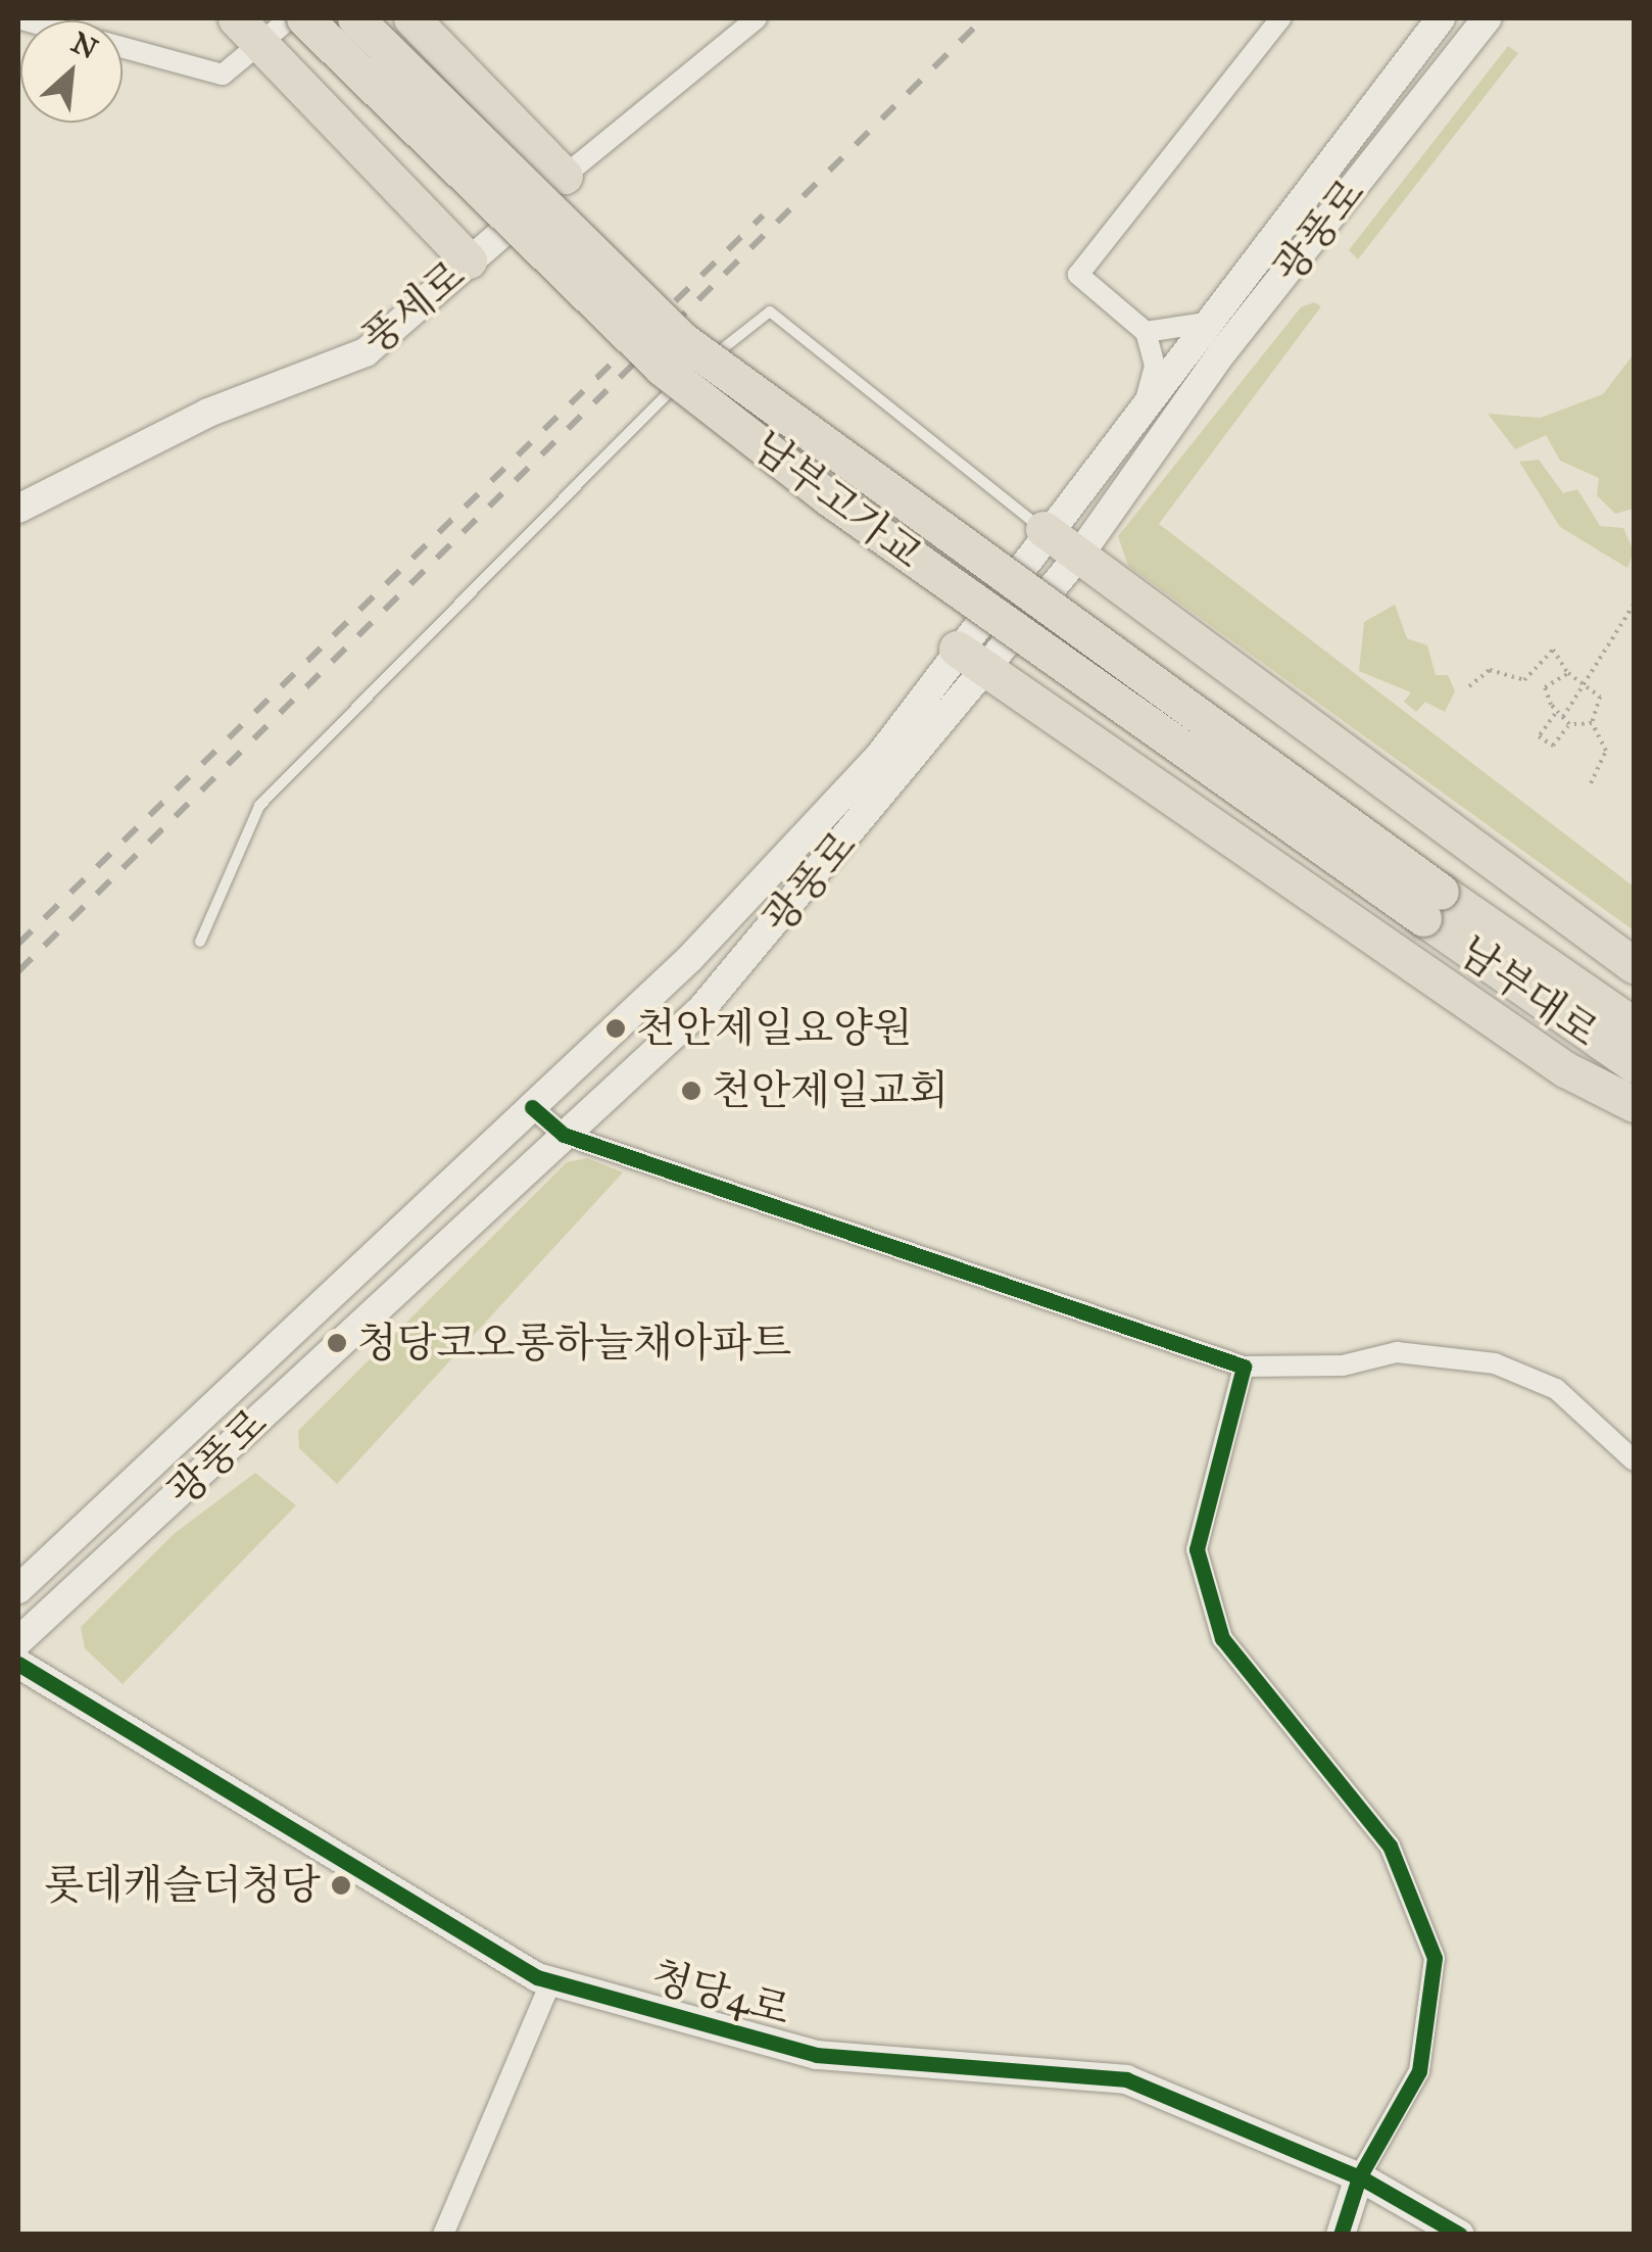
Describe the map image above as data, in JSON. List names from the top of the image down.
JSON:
{
  "streets": {
    "highway": ["남부고가교", "남부대로"],
    "street": ["광풍로", "풍세로", "청당4로"]
  },
  "crossings": [
    ["남부고가교", "남부대로"]
  ],
  "places": [
    "천안제일요양원",
    "천안제일교회",
    "청당코오롱하늘채아파트",
    "롯데캐슬더청당"
  ],
  "north": "top right"
}
